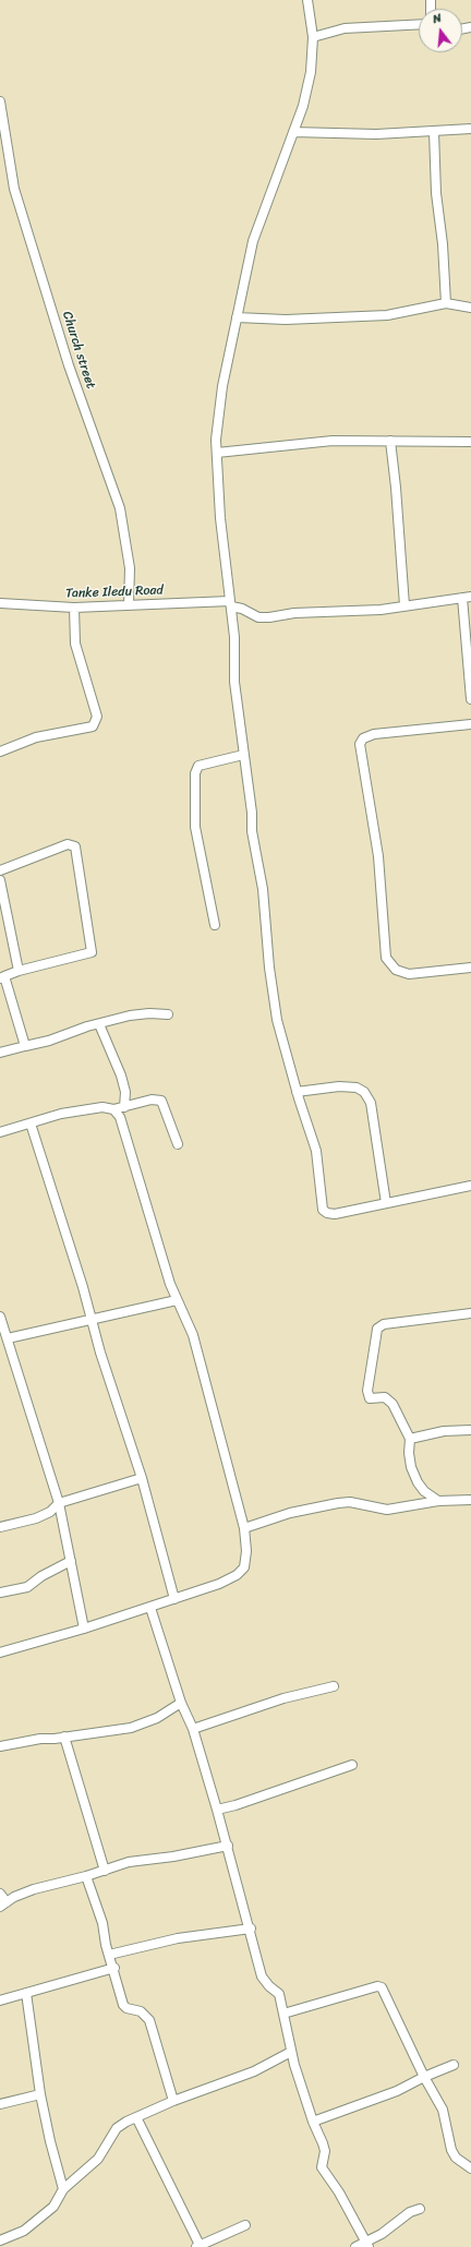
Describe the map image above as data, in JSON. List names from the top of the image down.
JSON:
{
  "streets": {
    "street": ["Church street", "Tanke Iledu Road"]
  },
  "crossings": [
    ["Church street", "Tanke Iledu Road"]
  ],
  "north": "top"
}
